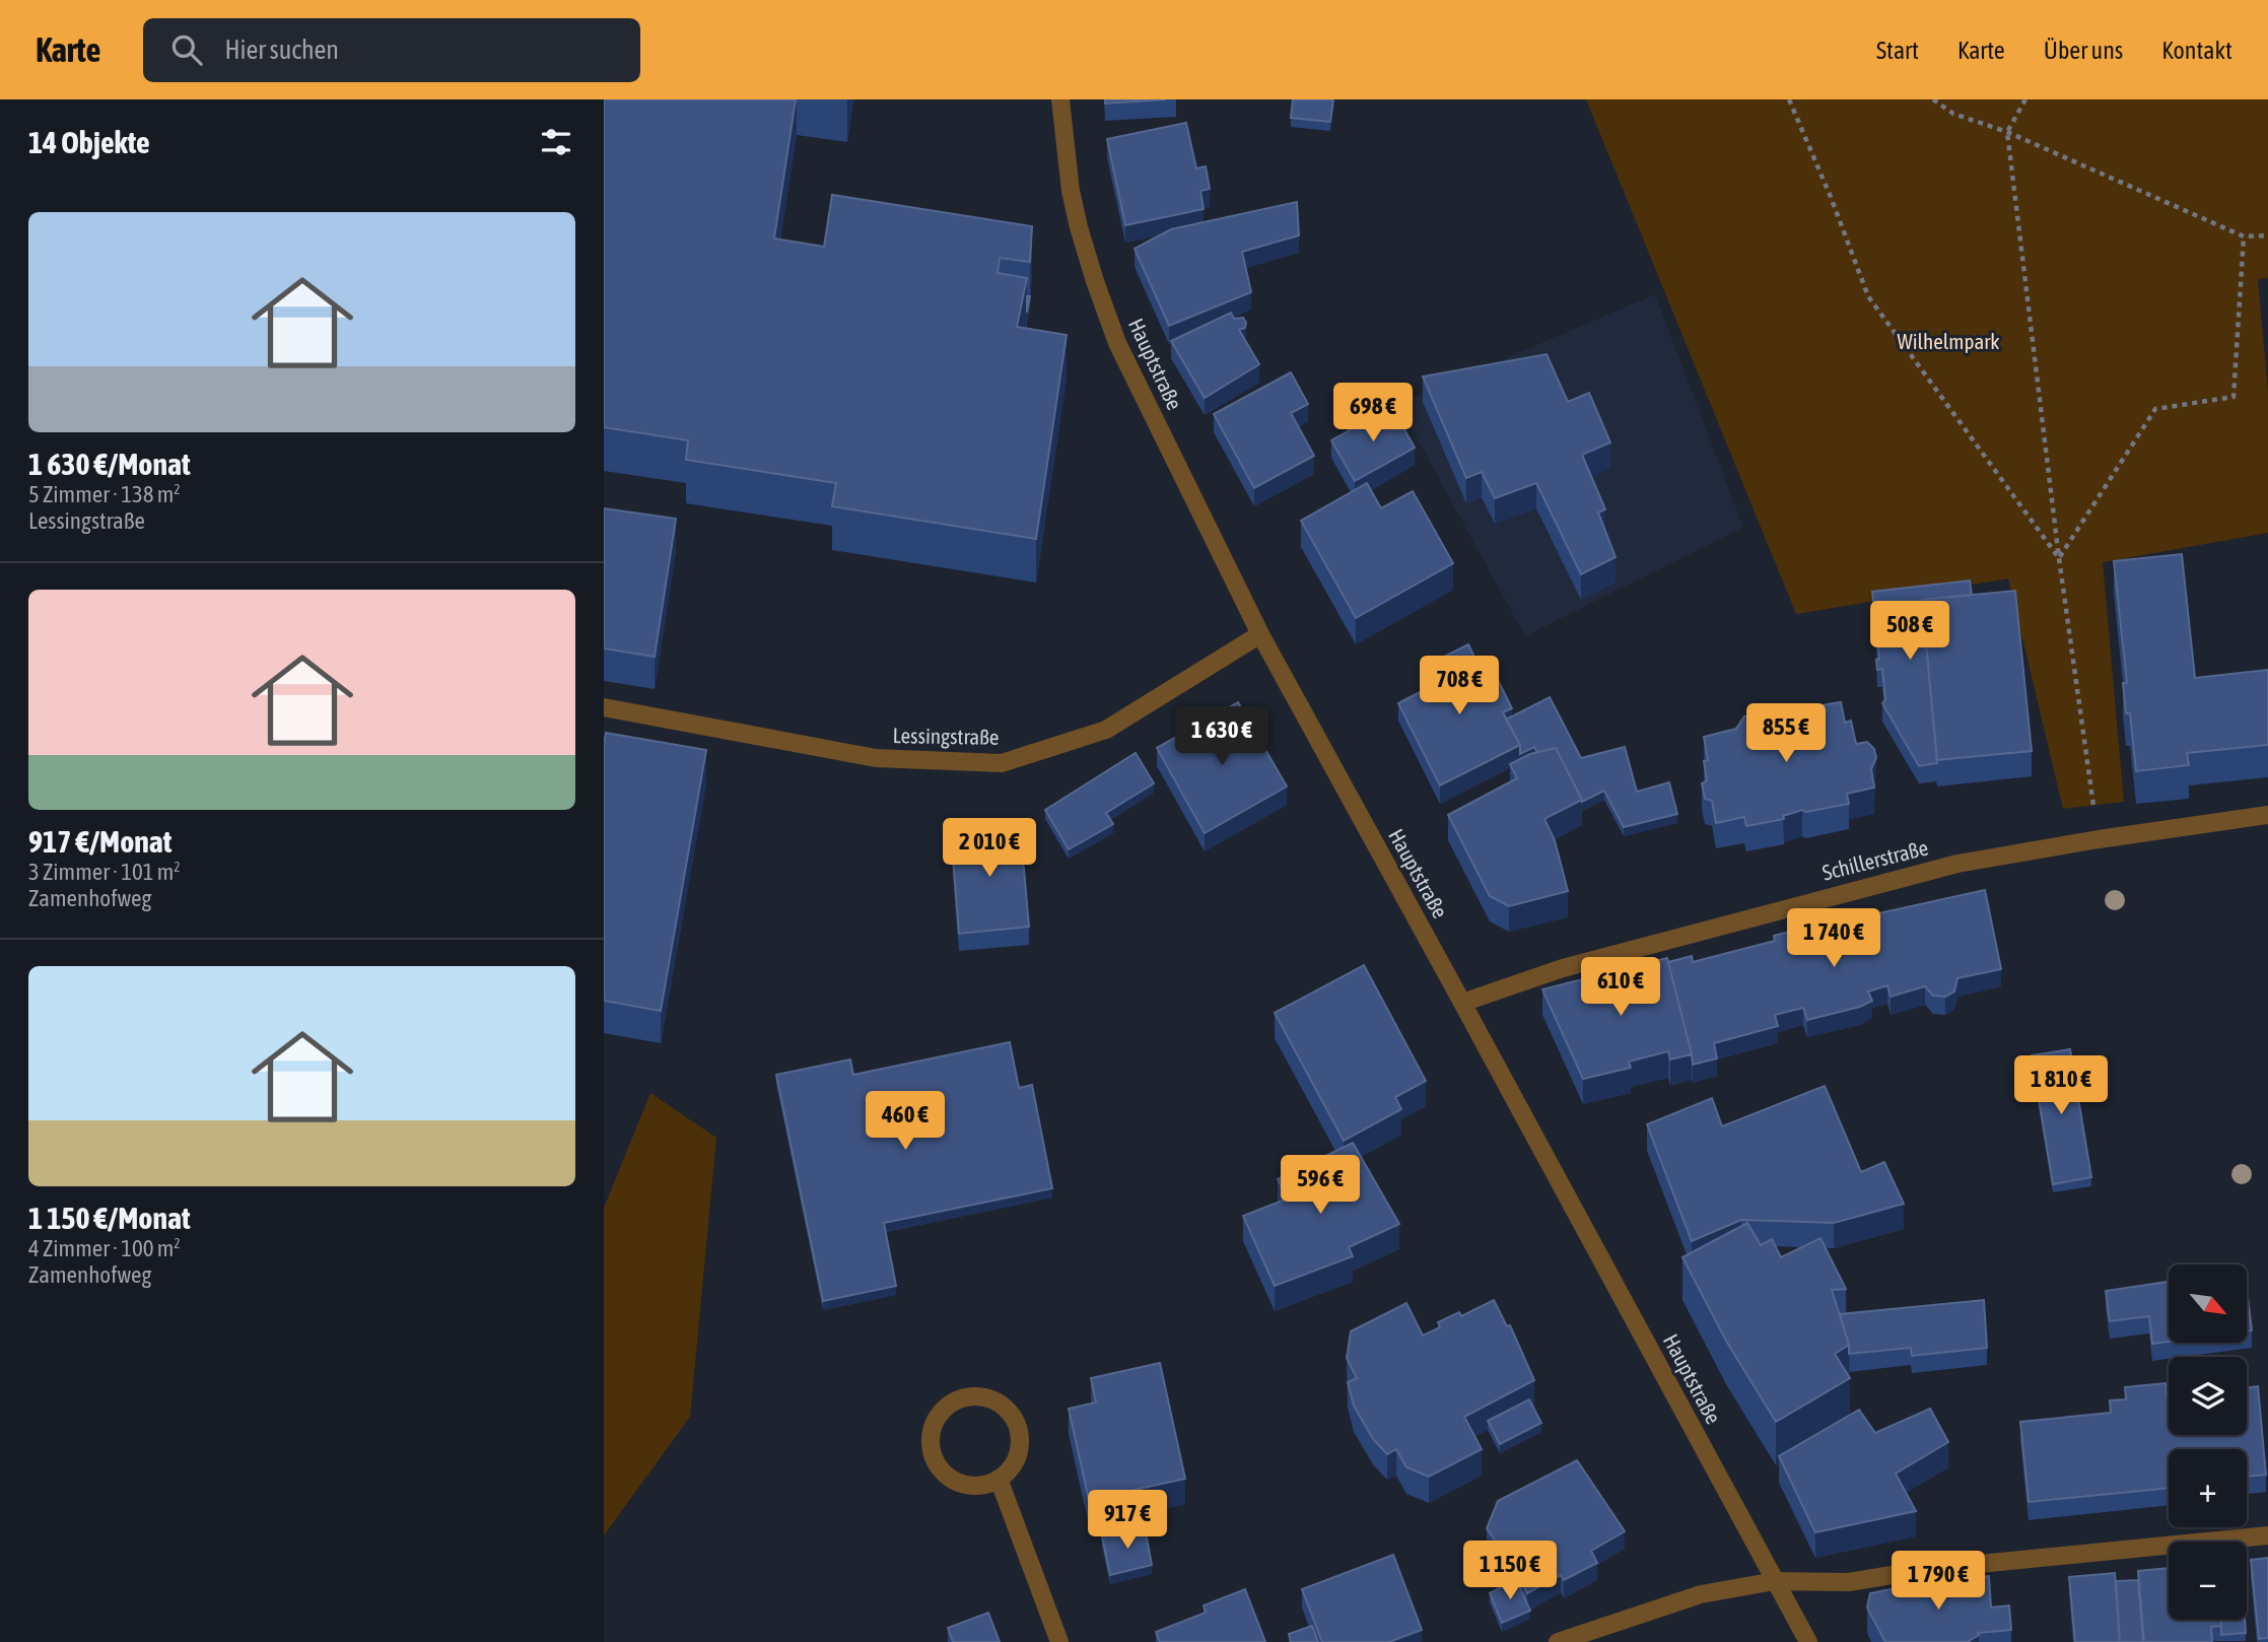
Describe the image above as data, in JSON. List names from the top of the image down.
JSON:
{
  "streets": {
    "street": ["Hauptstraße", "Lessingstraße", "Schillerstraße"]
  },
  "crossings": [
    ["Hauptstraße", "Lessingstraße"],
    ["Hauptstraße", "Schillerstraße"]
  ],
  "parks": ["Wilhelmpark"],
  "north": "bottom right",
  "page": {
    "header": "Karte",
    "search": "Hier suchen",
    "nav": [
      "Start",
      "Karte",
      "Über uns",
      "Kontakt"
    ],
    "heading": "14 Objekte",
    "list": [
      {
        "name": "1 630 €/Monat",
        "note": "5 Zimmer · 138 m² · Lessingstraße"
      },
      {
        "name": "917 €/Monat",
        "note": "3 Zimmer · 101 m² · Zamenhofweg"
      },
      {
        "name": "1 150 €/Monat",
        "note": "4 Zimmer · 100 m² · Zamenhofweg"
      }
    ],
    "price": [
      "698 €",
      "508 €",
      "708 €",
      "855 €",
      "1 630 €",
      "2 010 €",
      "1 740 €",
      "610 €",
      "1 810 €",
      "460 €",
      "596 €",
      "917 €",
      "1 150 €",
      "1 790 €"
    ],
    "map_buttons": ["+", "−"]
  }
}
